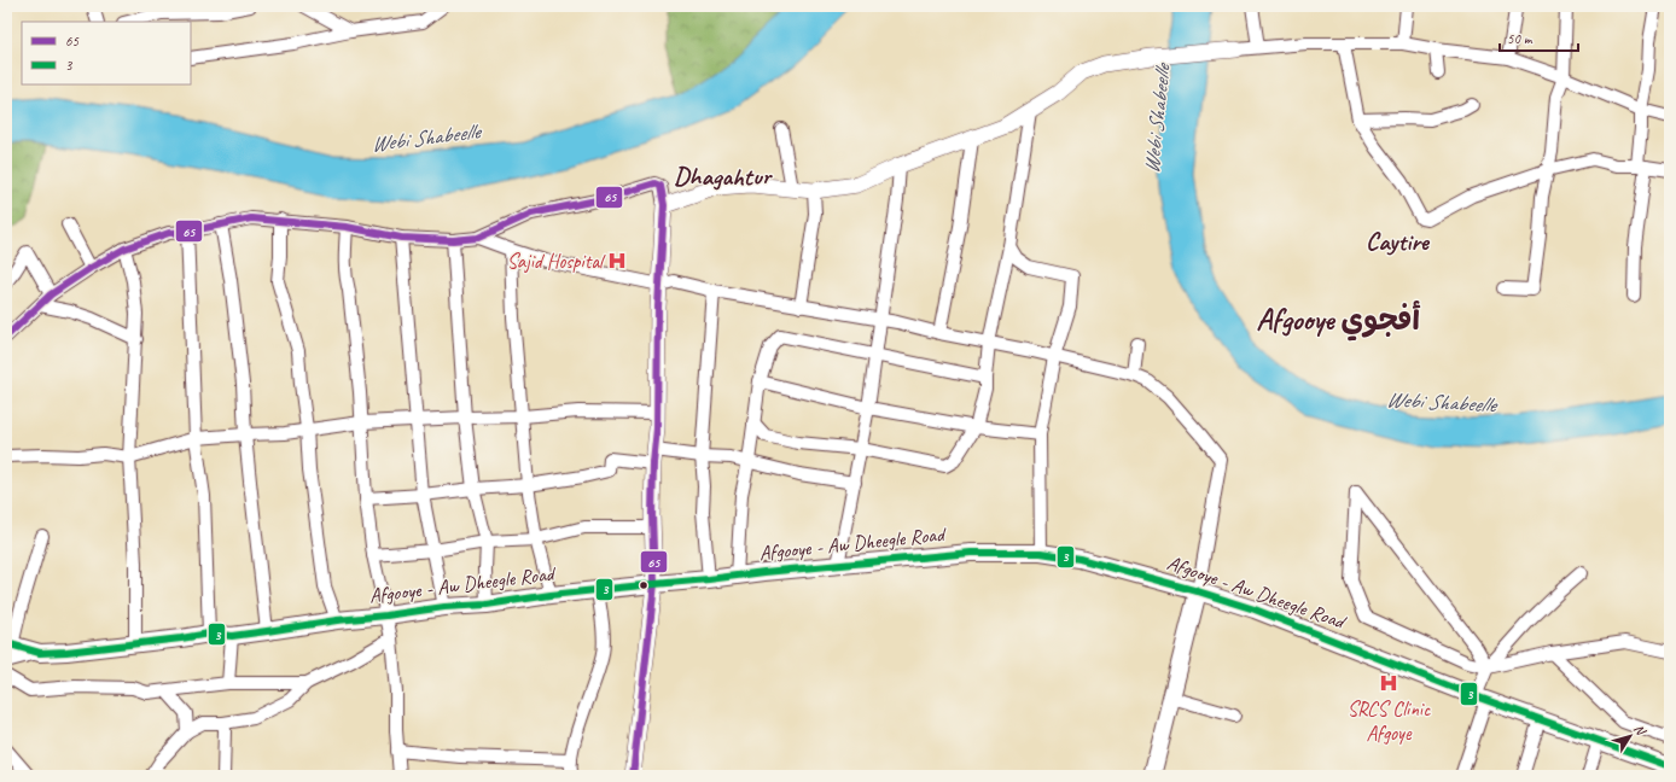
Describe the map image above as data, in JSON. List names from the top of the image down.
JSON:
{
  "streets": {
    "main road": ["Afgooye - Aw Dheegle Road"]
  },
  "districts": ["Dhagahtur", "Caytire", "Afgooye أفجوي"],
  "water": ["Webi Shabeelle"],
  "places": {
    "hospital": ["Sajid Hospital", "SRCS Clinic Afgoye"]
  },
  "lines": ["transit line 65", "transit line 3"],
  "legend": ["65", "3"],
  "scale_bar": "50 m",
  "north": "top right"
}
